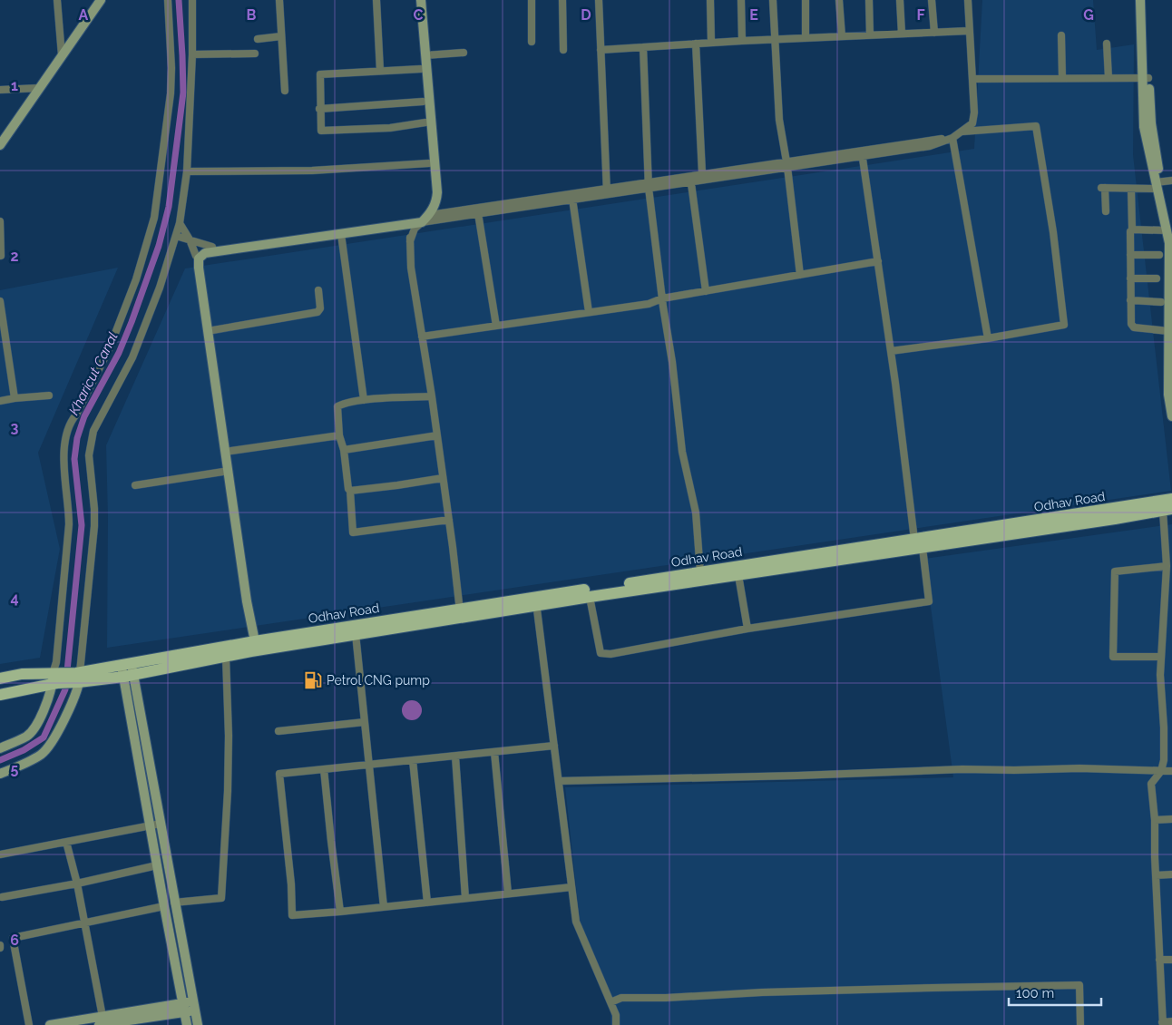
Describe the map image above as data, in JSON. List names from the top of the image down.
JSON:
{
  "streets": {
    "main road": ["Odhav Road"]
  },
  "water": ["Kharicut Canal"],
  "places": {
    "fuel station": ["Petrol CNG pump"]
  },
  "scale_bar": "100 m",
  "grid": {
    "columns": [
      "A",
      "B",
      "C",
      "D",
      "E",
      "F",
      "G"
    ],
    "rows": [
      "1",
      "2",
      "3",
      "4",
      "5",
      "6"
    ]
  }
}
